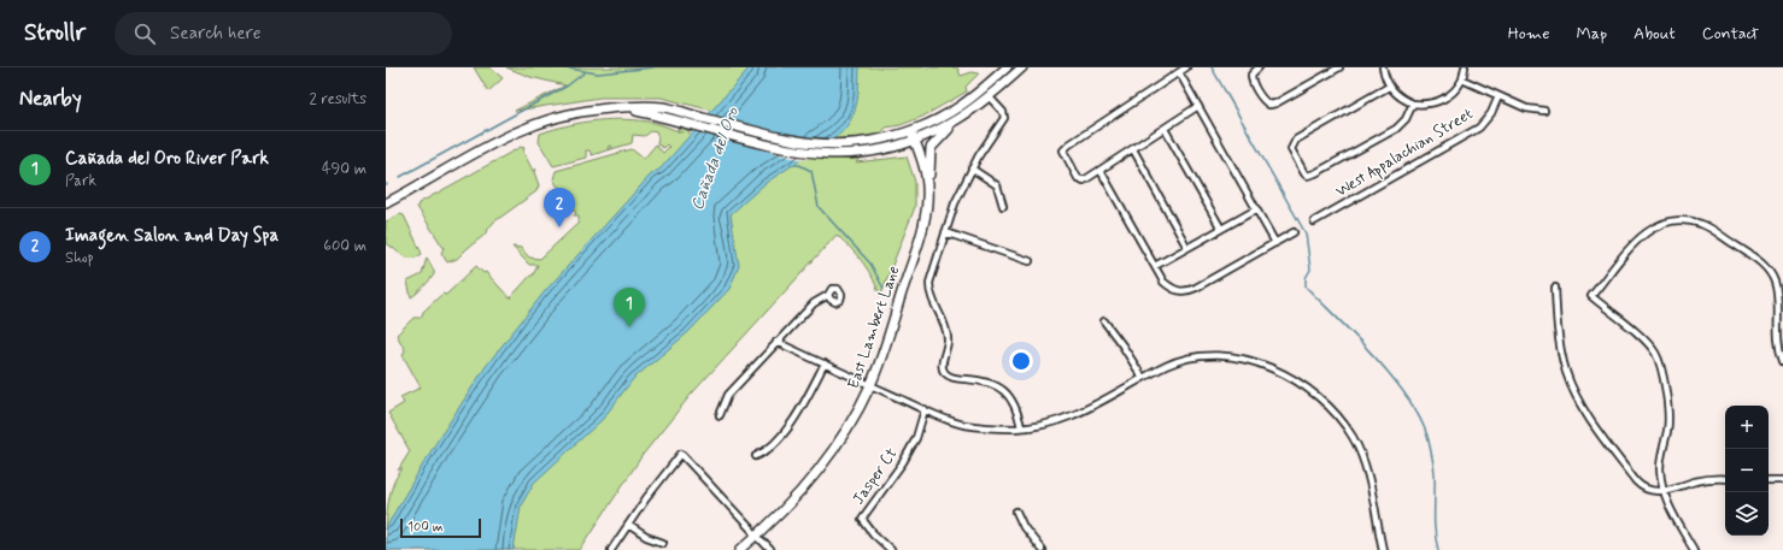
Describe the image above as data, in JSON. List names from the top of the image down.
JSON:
{
  "streets": {
    "main road": ["East Lambert Lane"],
    "street": ["West Appalachian Street", "Jasper Ct"]
  },
  "water": ["Cañada del Oro"],
  "scale_bar": "100 m",
  "page": {
    "header": "Strollr",
    "search": "Search here",
    "nav": [
      "Home",
      "Map",
      "About",
      "Contact"
    ],
    "heading": ["Nearby", "2 results"],
    "list": [
      {
        "mark": "1",
        "name": "Cañada del Oro River Park",
        "note": "Park",
        "value": "490 m"
      },
      {
        "mark": "2",
        "name": "Imagen Salon and Day Spa",
        "note": "Shop",
        "value": "600 m"
      }
    ],
    "pins": ["2", "1"],
    "map_buttons": ["+", "−"],
    "scale": "100 m"
  }
}
